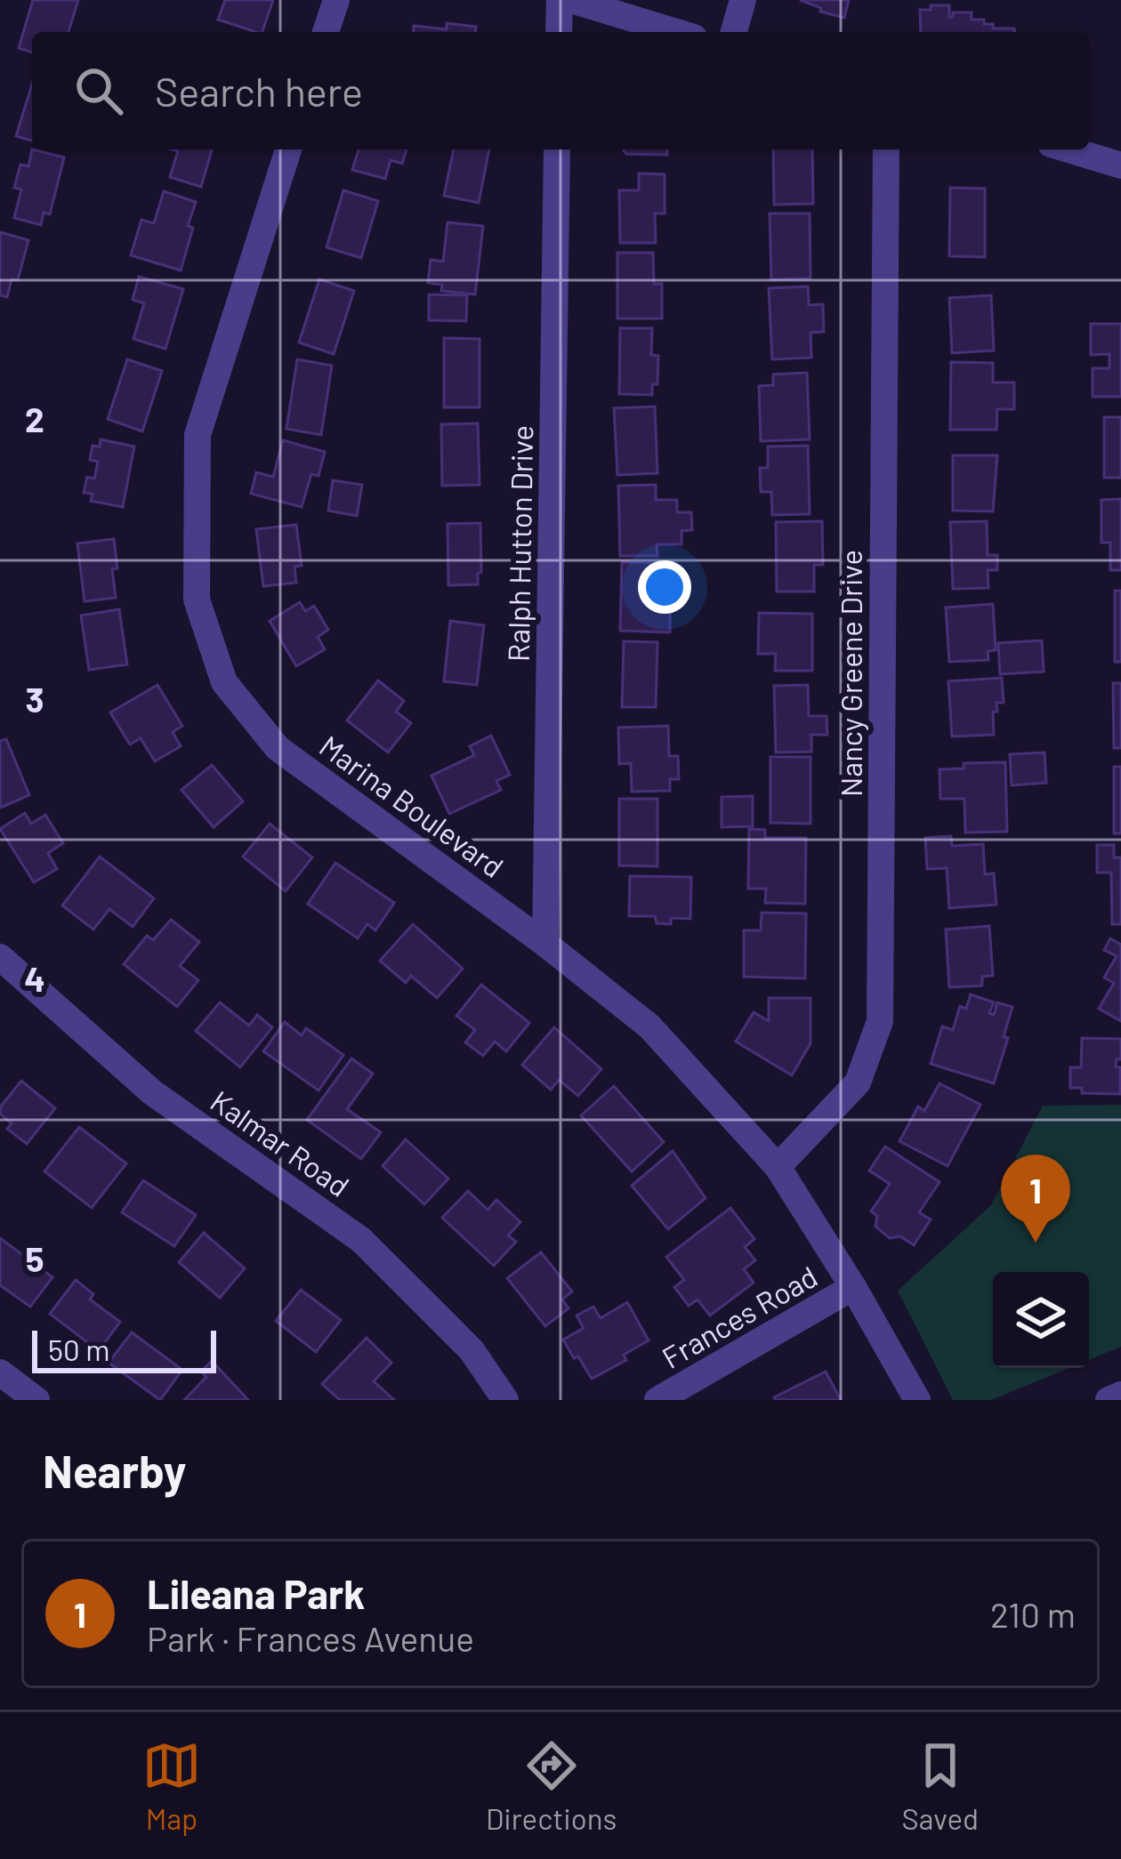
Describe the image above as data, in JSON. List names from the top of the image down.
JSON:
{
  "streets": {
    "street": [
      "Ralph Hutton Drive",
      "Nancy Greene Drive",
      "Marina Boulevard",
      "Kalmar Road",
      "Frances Road"
    ]
  },
  "crossings": [
    ["Ralph Hutton Drive", "Marina Boulevard"],
    ["Nancy Greene Drive", "Marina Boulevard"],
    ["Marina Boulevard", "Frances Road"]
  ],
  "scale_bar": "50 m",
  "page": {
    "search": "Search here",
    "pins": "1",
    "scale": "50 m",
    "heading": "Nearby",
    "list": [
      {
        "mark": "1",
        "name": "Lileana Park",
        "note": "Park · Frances Avenue",
        "value": "210 m"
      }
    ],
    "nav": ["Map", "Directions", "Saved"]
  },
  "grid": {
    "rows": [
      "2",
      "3",
      "4",
      "5"
    ]
  }
}
